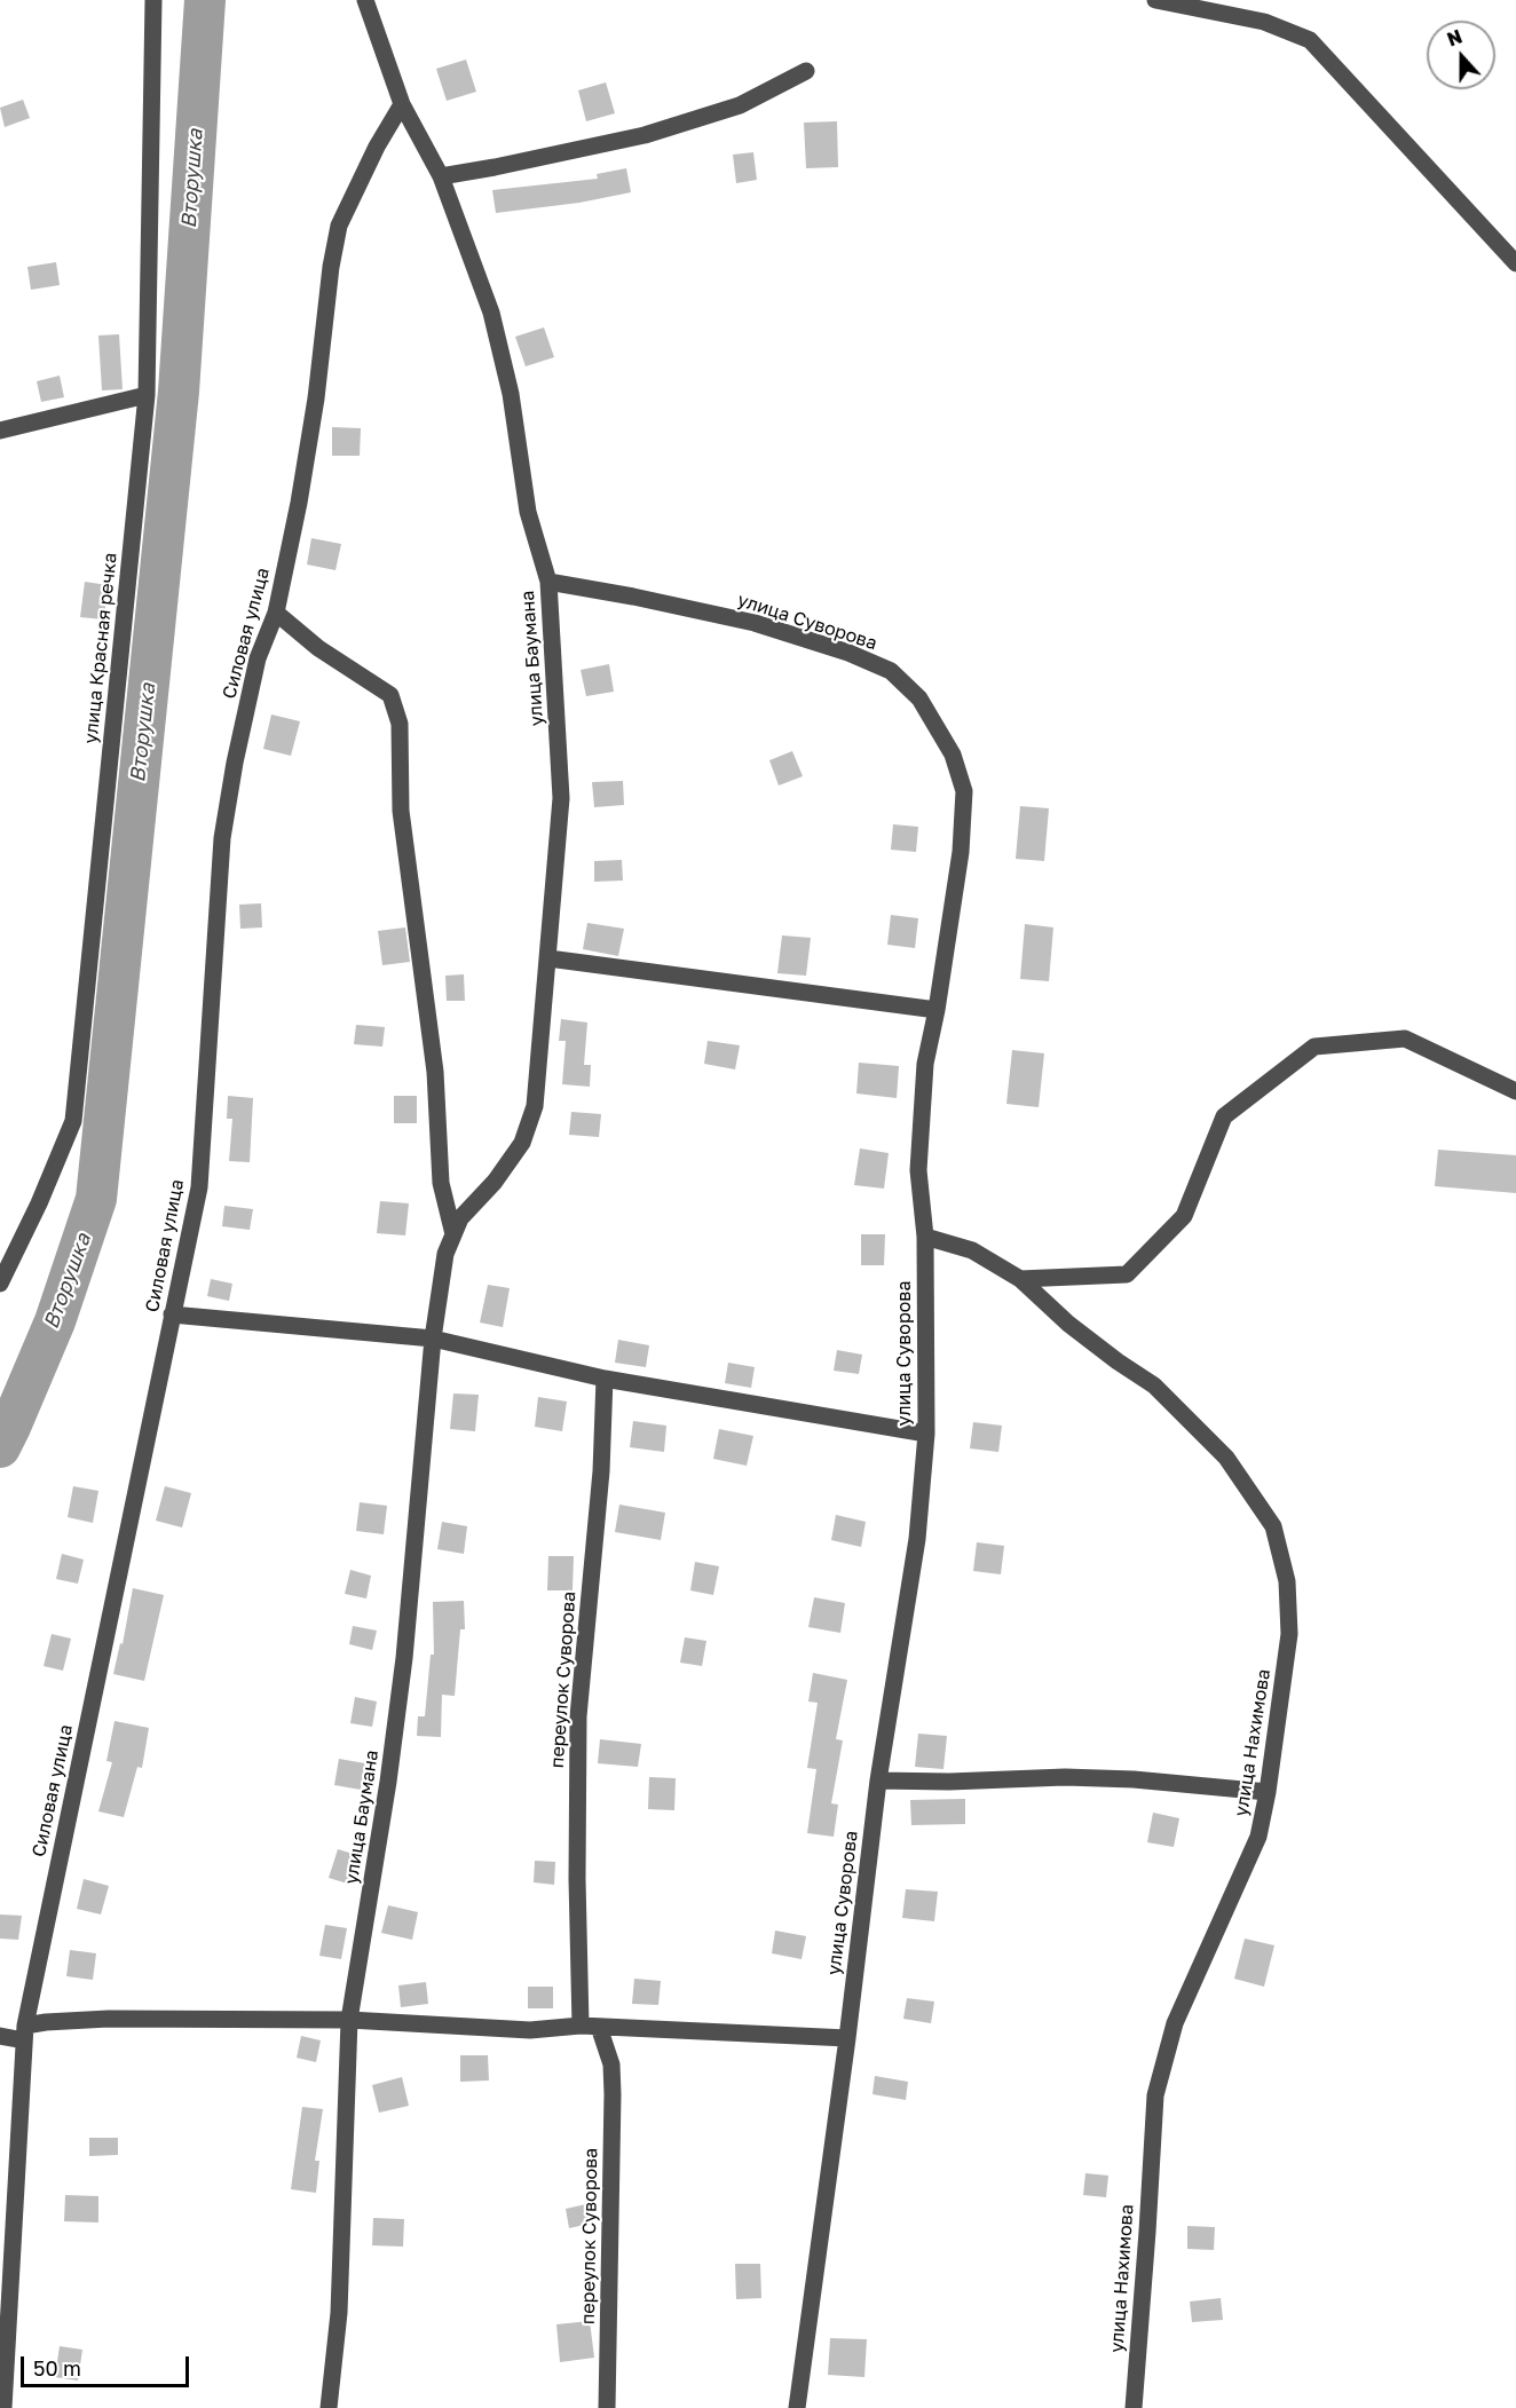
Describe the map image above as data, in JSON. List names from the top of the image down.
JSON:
{
  "streets": {
    "street": [
      "улица Суворова",
      "Силовая улица",
      "улица Красная речка",
      "улица Баумана",
      "переулок Суворова",
      "улица Нахимова"
    ]
  },
  "crossings": [
    ["улица Суворова", "улица Баумана"],
    ["улица Суворова", "улица Нахимова"],
    ["Силовая улица", "улица Баумана"]
  ],
  "water": ["Вторушка"],
  "scale_bar": "50 m",
  "north": "top"
}
